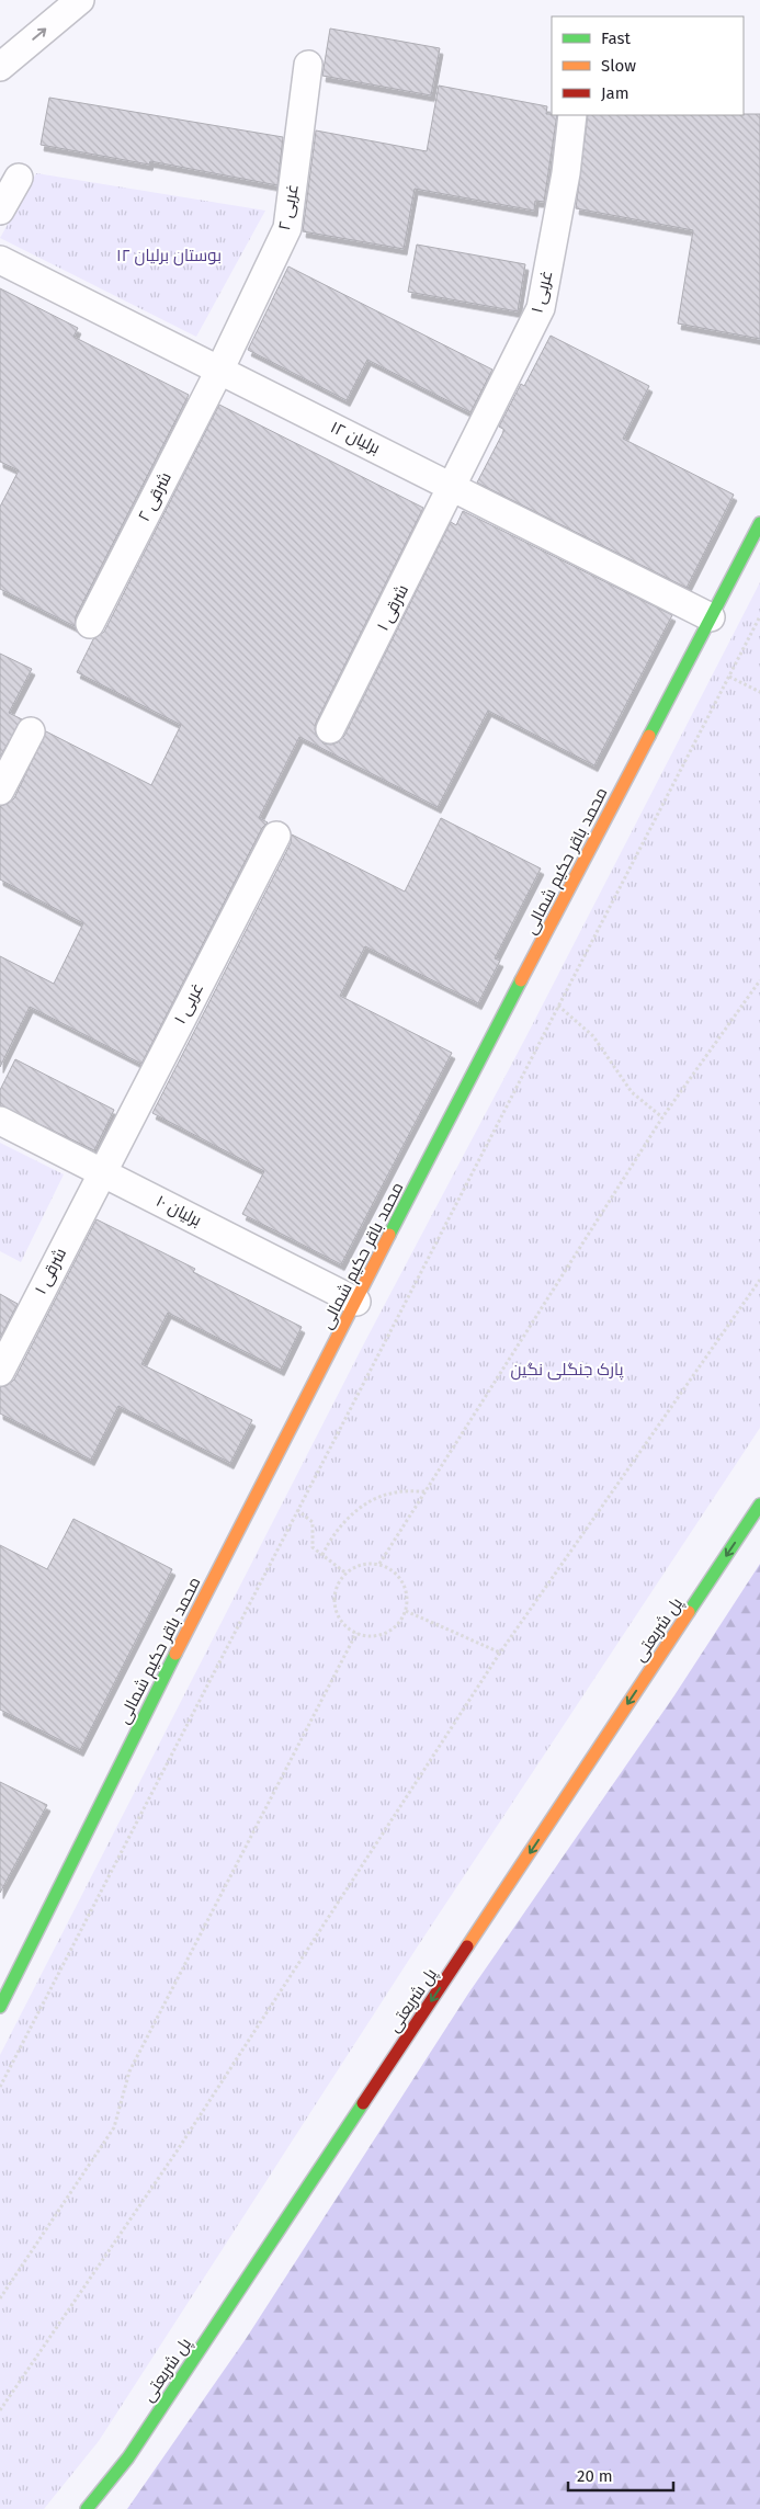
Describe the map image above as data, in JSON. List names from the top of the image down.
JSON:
{
  "streets": {
    "street": [
      "۲ غربی",
      "۱ غربی",
      "برلیان ۱۲",
      "۲ شرقی",
      "۱ شرقی",
      "محمد باقر حکیم شمالی",
      "برلیان ۱۰",
      "پل شریعتی"
    ]
  },
  "crossings": [
    ["۲ غربی", "برلیان ۱۲"],
    ["۲ غربی", "۲ شرقی"],
    ["۱ غربی", "برلیان ۱۲"],
    ["۱ غربی", "۱ شرقی"],
    ["۱ غربی", "برلیان ۱۰"],
    ["برلیان ۱۲", "۲ شرقی"],
    ["برلیان ۱۲", "۱ شرقی"],
    ["برلیان ۱۲", "محمد باقر حکیم شمالی"],
    ["۱ شرقی", "برلیان ۱۰"],
    ["محمد باقر حکیم شمالی", "برلیان ۱۰"]
  ],
  "one_way": ["پل شریعتی"],
  "parks": ["بوستان برلیان ۱۲", "پارک جنگلی نگین"],
  "legend": ["Fast", "Slow", "Jam"],
  "scale_bar": "20 m"
}
